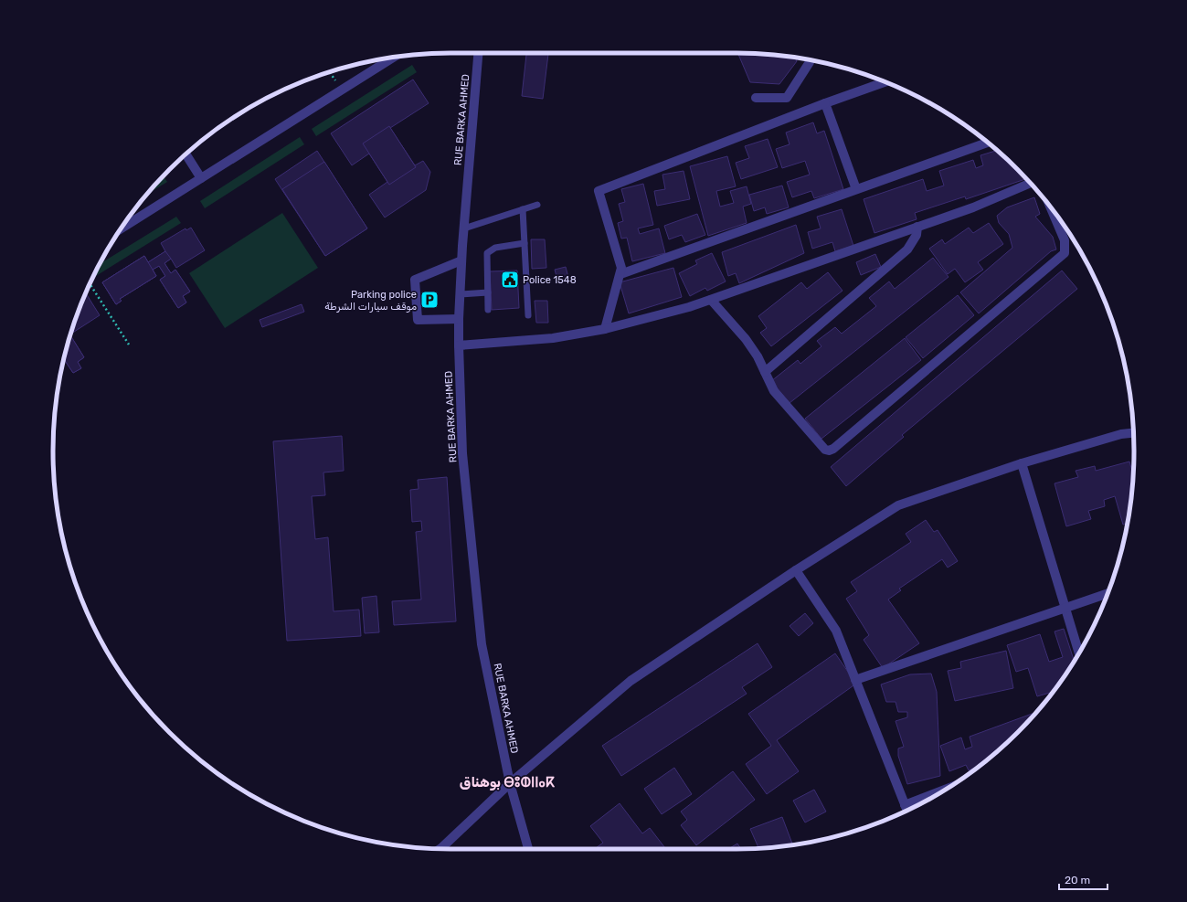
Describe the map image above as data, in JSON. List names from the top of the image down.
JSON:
{
  "streets": {
    "street": ["RUE BARKA AHMED"]
  },
  "districts": ["بوهناق ⴱⵓⵀⵏⵏⴰⴽ"],
  "places": {
    "public building": ["Police 1548"],
    "parking": ["Parking police موقف سيارات الشرطة"]
  },
  "scale_bar": "20 m"
}
